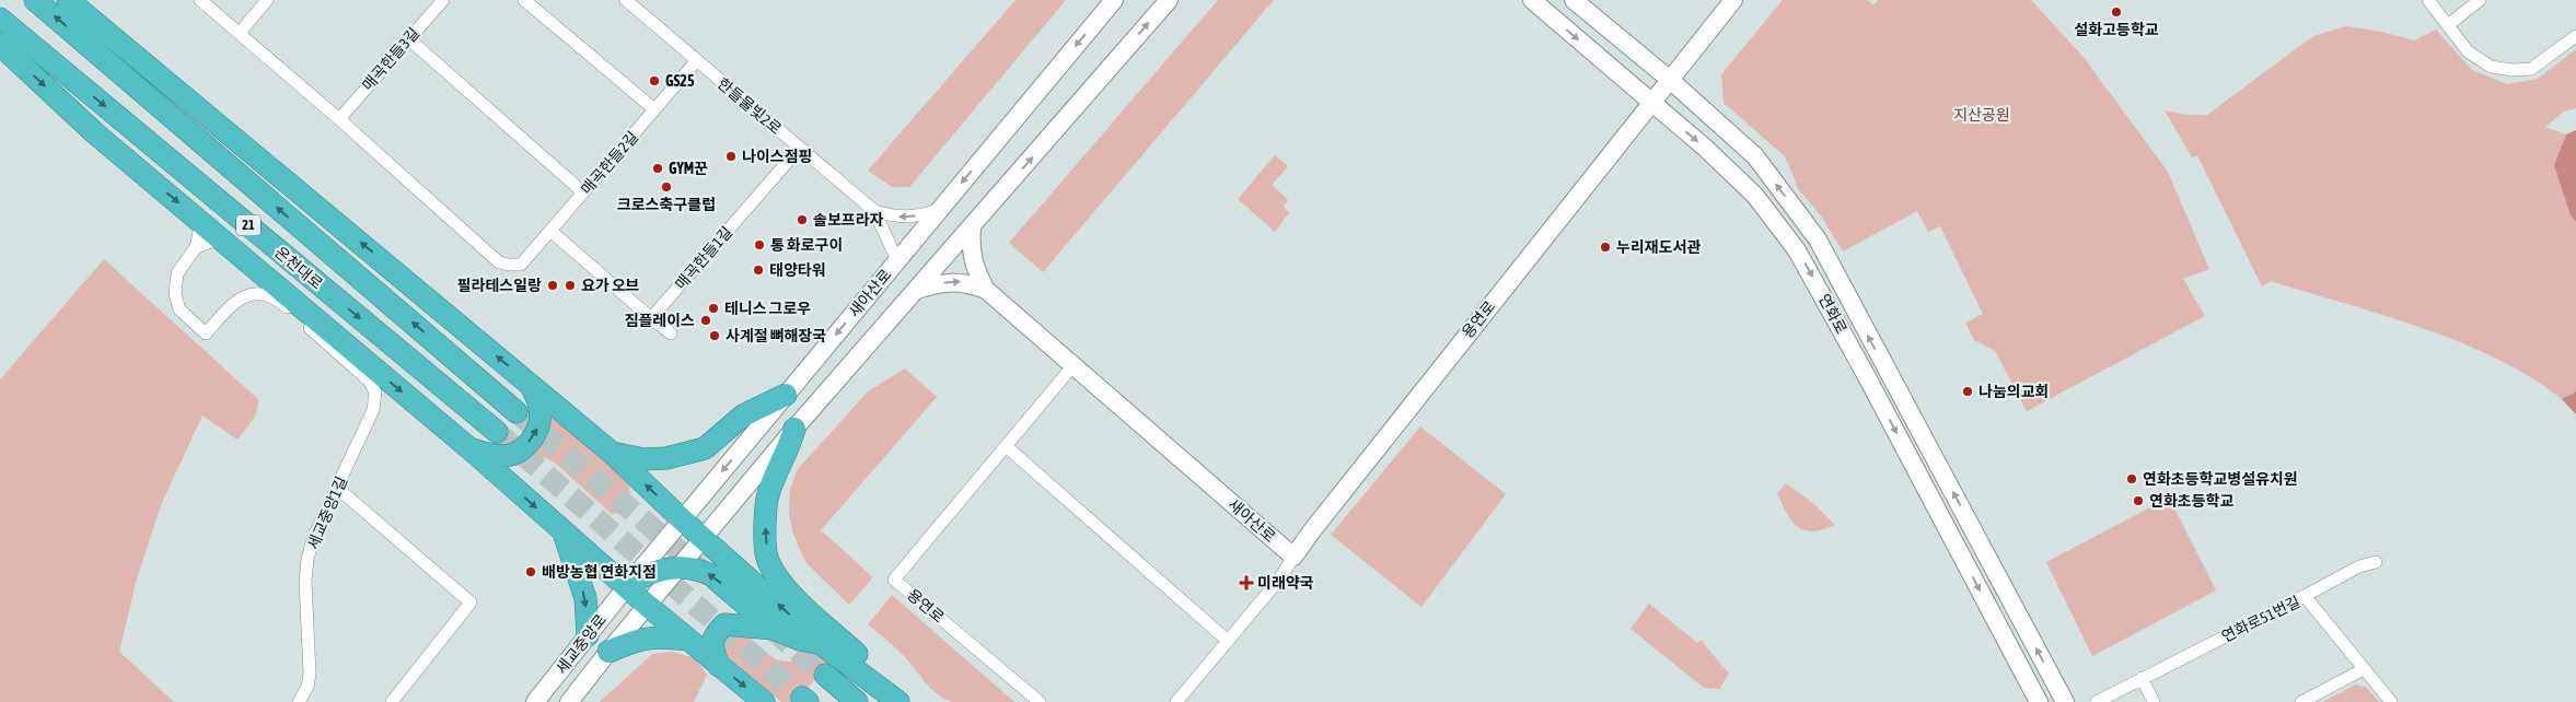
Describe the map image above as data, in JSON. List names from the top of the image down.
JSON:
{
  "streets": {
    "highway": ["21", "온천대로"],
    "street": [
      "매곡한들3길",
      "한들물빛2로",
      "매곡한들2길",
      "매곡한들1길",
      "새아산로",
      "연화로",
      "용연로",
      "세교중앙1길",
      "연화로51번길",
      "세교중앙로"
    ]
  },
  "crossings": [
    ["매곡한들3길", "매곡한들2길"],
    ["한들물빛2로", "매곡한들2길"],
    ["한들물빛2로", "매곡한들1길"],
    ["새아산로", "용연로"],
    ["새아산로", "세교중앙로"],
    ["연화로", "용연로"]
  ],
  "parks": ["지산공원"],
  "places": {
    "other": [
      "설화고등학교",
      "GS25",
      "나이스점핑",
      "GYM꾼",
      "크로스축구클럽",
      "솔보프라자",
      "통 화로구이",
      "누리재도서관",
      "태양타워",
      "필라테스일랑",
      "요가 오브",
      "테니스 그로우",
      "짐플레이스",
      "사계절 뼈해장국",
      "나눔의교회",
      "연화초등학교병설유치원",
      "연화초등학교",
      "배방농협 연화지점"
    ],
    "health": ["미래약국"]
  }
}
